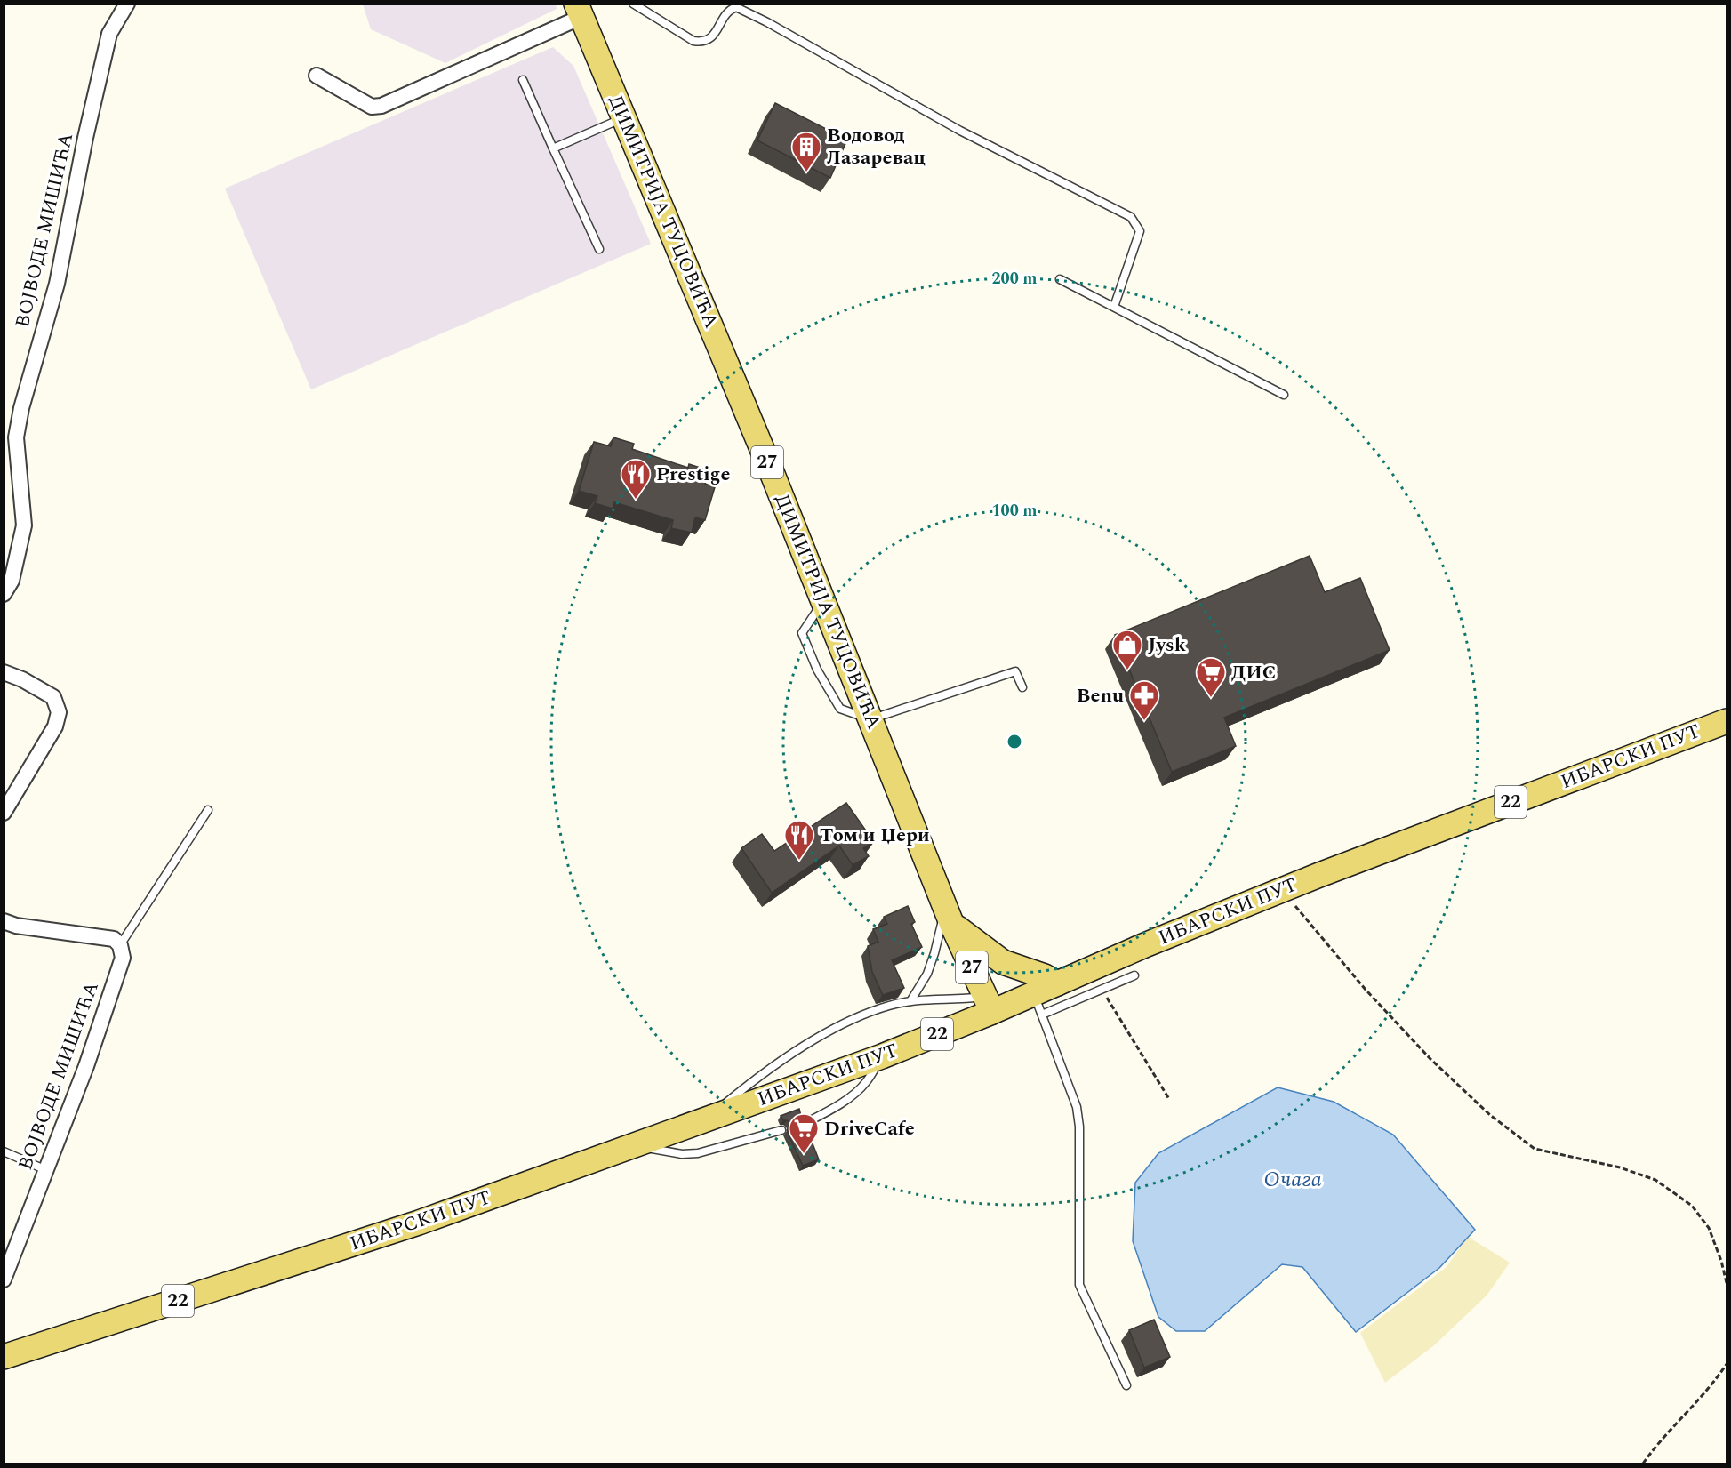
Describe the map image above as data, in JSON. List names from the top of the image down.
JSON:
{
  "streets": {
    "main road": [
      "ДИМИТРИЈА ТУЦОВИЋА",
      "27",
      "ИБАРСКИ ПУТ",
      "22"
    ],
    "street": ["ВОЈВОДЕ МИШИЋА"]
  },
  "crossings": [
    ["ДИМИТРИЈА ТУЦОВИЋА", "ИБАРСКИ ПУТ"]
  ],
  "water": ["Очага"],
  "places": {
    "building": ["Водовод Лазаревац"],
    "restaurant": ["Prestige", "Том и Џери"],
    "shop": ["Jysk"],
    "supermarket": ["ДИС", "DriveCafe"],
    "pharmacy": ["Benu"]
  },
  "rings": ["200 m", "100 m"]
}
